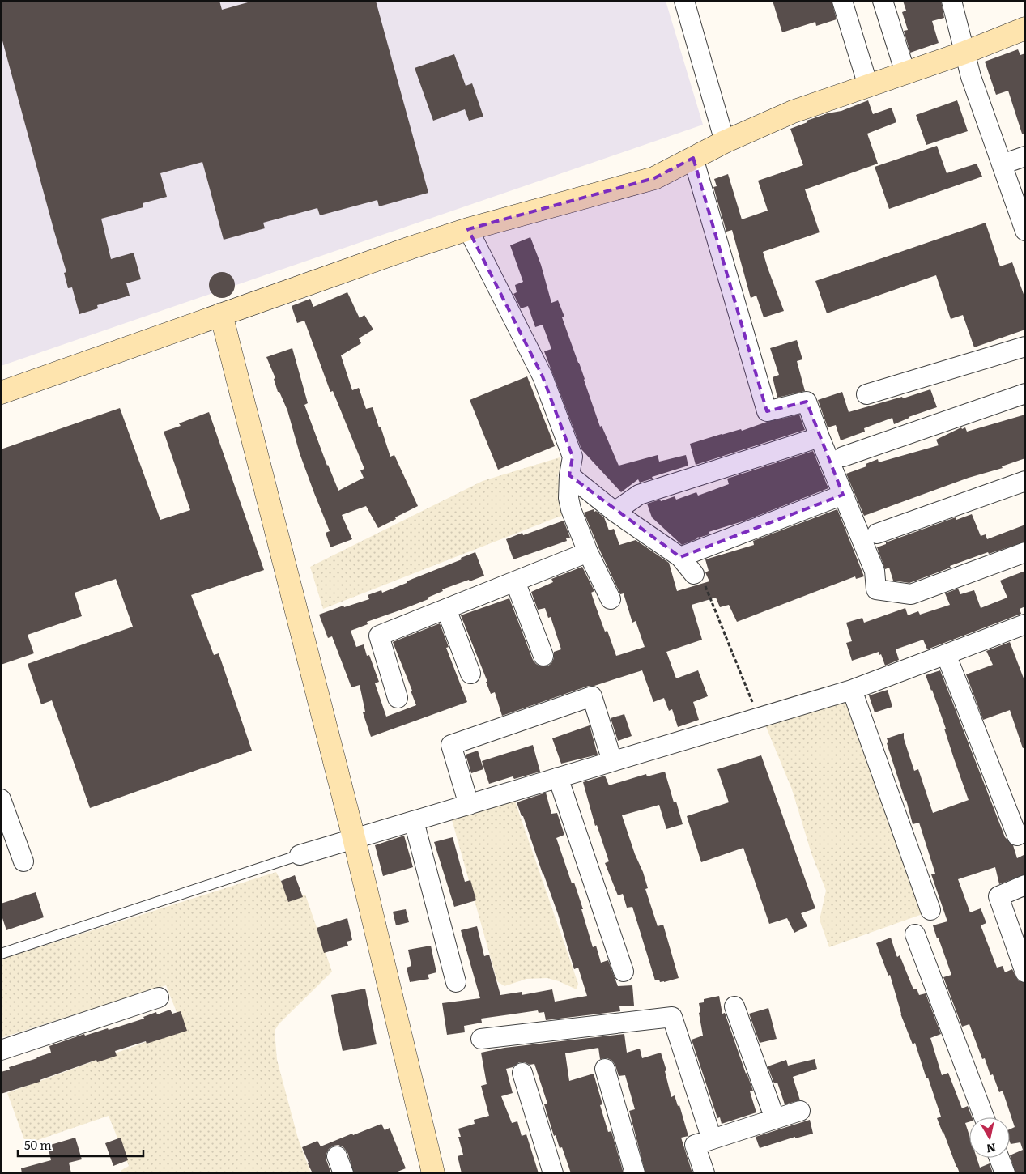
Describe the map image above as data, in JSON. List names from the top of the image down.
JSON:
{
  "scale_bar": "50 m",
  "north": "bottom"
}
